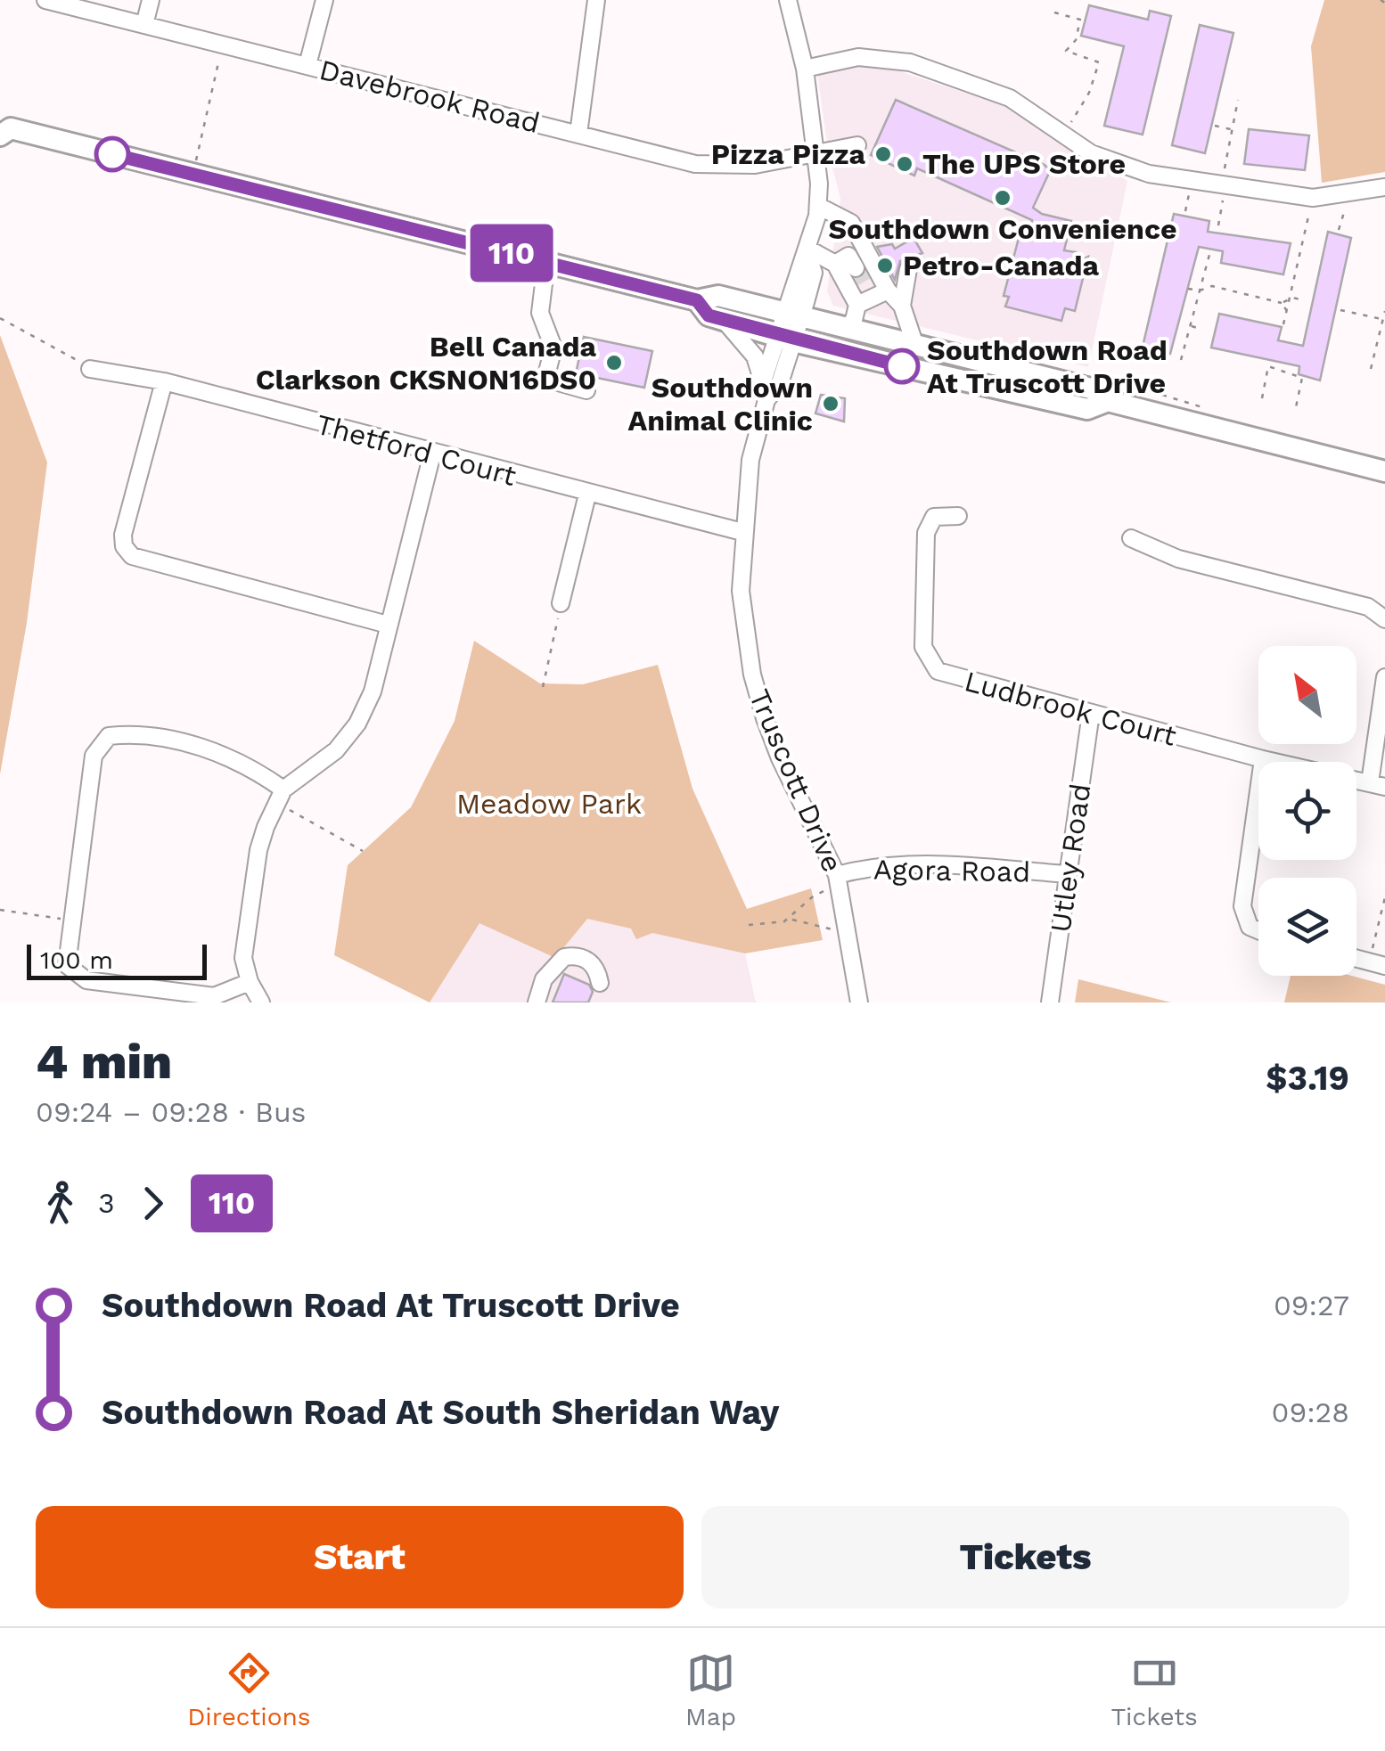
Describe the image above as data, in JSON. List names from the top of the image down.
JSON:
{
  "streets": {
    "street": [
      "Davebrook Road",
      "Thetford Court",
      "Ludbrook Court",
      "Truscott Drive",
      "Utley Road",
      "Agora Road"
    ]
  },
  "crossings": [
    ["Davebrook Road", "Truscott Drive"],
    ["Thetford Court", "Truscott Drive"],
    ["Ludbrook Court", "Utley Road"],
    ["Truscott Drive", "Agora Road"],
    ["Utley Road", "Agora Road"]
  ],
  "parks": ["Meadow Park"],
  "places": [
    "Pizza Pizza",
    "The UPS Store",
    "Southdown Convenience",
    "Petro-Canada",
    "Bell Canada Clarkson CKSNON16DS0",
    "Southdown Road At Truscott Drive",
    "Southdown Animal Clinic"
  ],
  "lines": ["bus line 110"],
  "scale_bar": "100 m",
  "north": "top left",
  "page": {
    "on_map": "110",
    "scale": "100 m",
    "heading": ["4 min", "09:24 – 09:28 · Bus", "$3.19"],
    "legs": ["3", "110"],
    "list": [
      {
        "name": "Southdown Road At Truscott Drive",
        "value": "09:27"
      },
      {
        "name": "Southdown Road At South Sheridan Way",
        "value": "09:28"
      }
    ],
    "buttons": ["Start", "Tickets"],
    "tabs": ["Directions", "Map", "Tickets"]
  }
}
